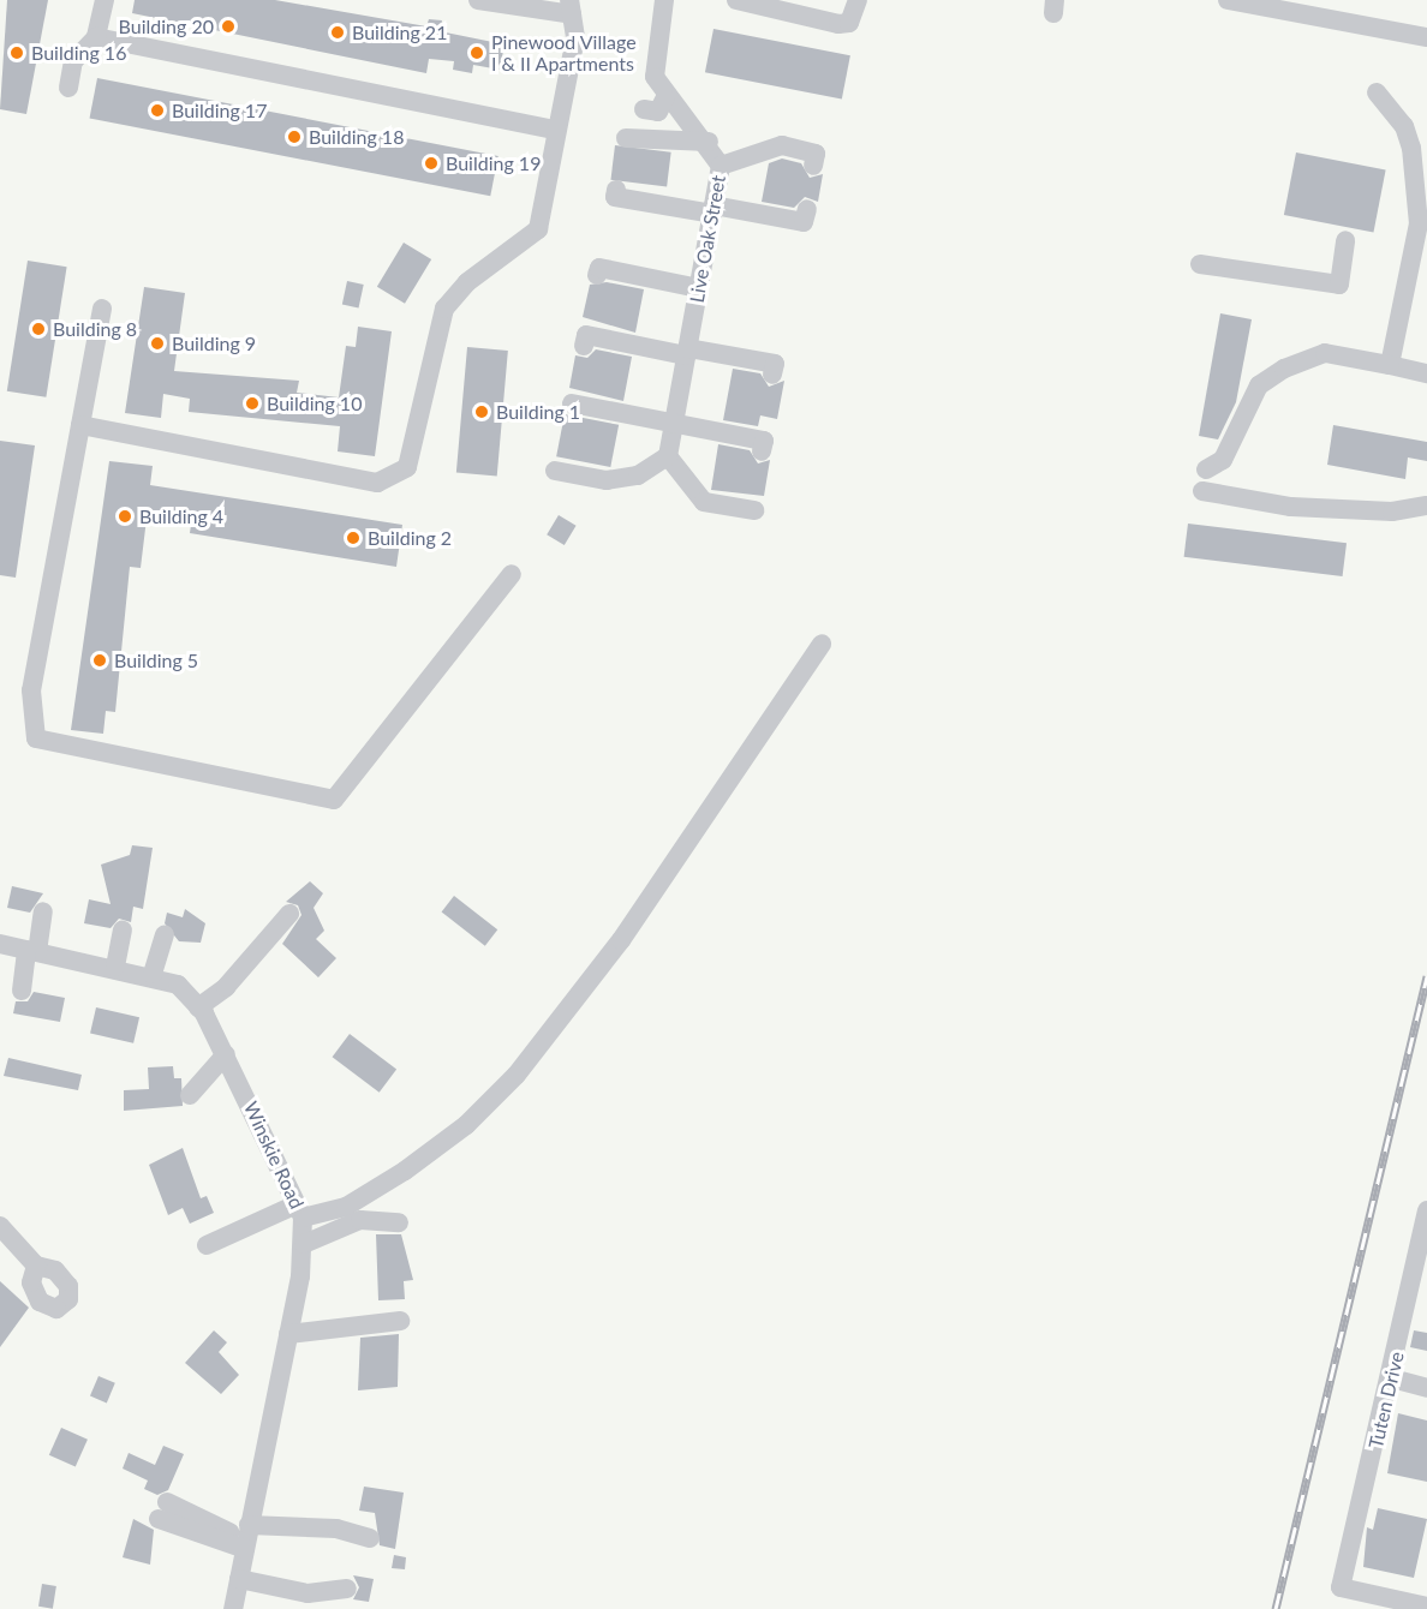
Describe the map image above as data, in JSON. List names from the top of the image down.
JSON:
{
  "streets": {
    "street": ["Live Oak Street", "Winskie Road", "Tuten Drive"]
  },
  "places": [
    "Building 20",
    "Building 21",
    "Building 16",
    "Pinewood Village I & II Apartments",
    "Building 17",
    "Building 18",
    "Building 19",
    "Building 8",
    "Building 9",
    "Building 10",
    "Building 1",
    "Building 4",
    "Building 2",
    "Building 5"
  ]
}
